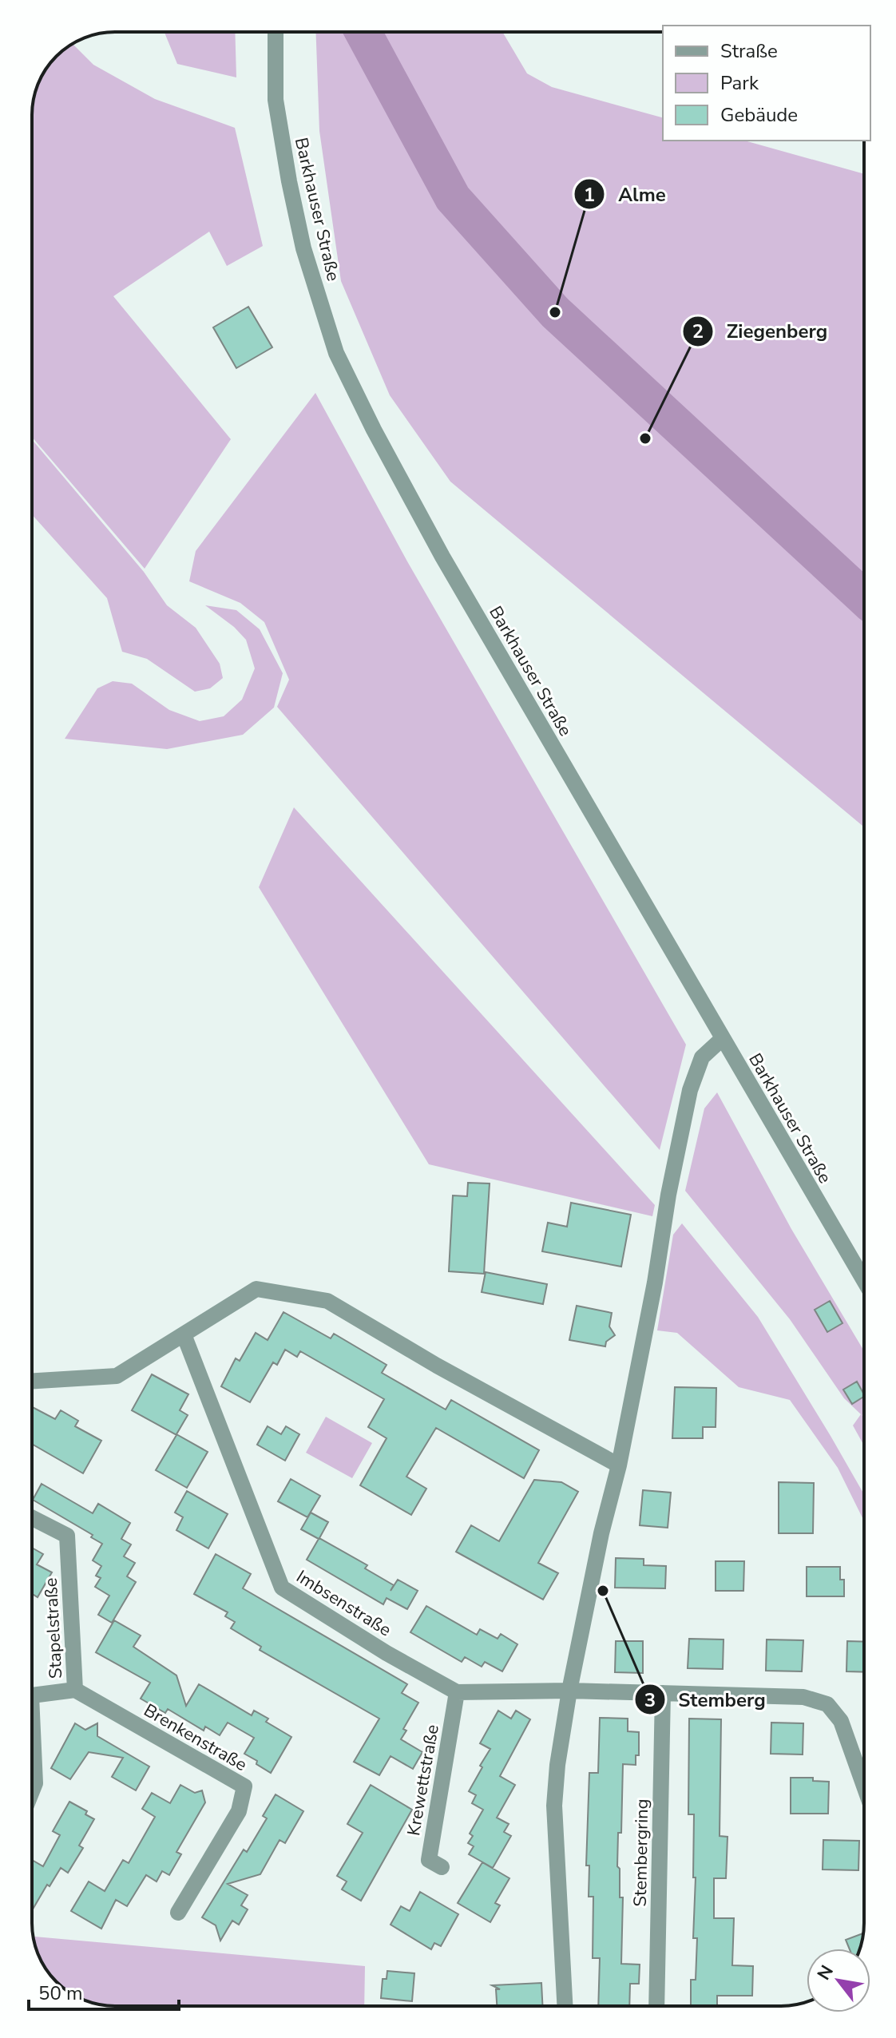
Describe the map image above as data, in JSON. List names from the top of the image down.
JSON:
{
  "streets": {
    "street": [
      "Barkhauser Straße",
      "Imbsenstraße",
      "Stapelstraße",
      "Brenkenstraße",
      "Krewettstraße",
      "Stembergring"
    ]
  },
  "crossings": [
    ["Imbsenstraße", "Krewettstraße"],
    ["Stapelstraße", "Brenkenstraße"]
  ],
  "places": ["Alme", "Ziegenberg", "Stemberg"],
  "legend": ["Straße", "Park", "Gebäude"],
  "scale_bar": "50 m",
  "north": "top left"
}
